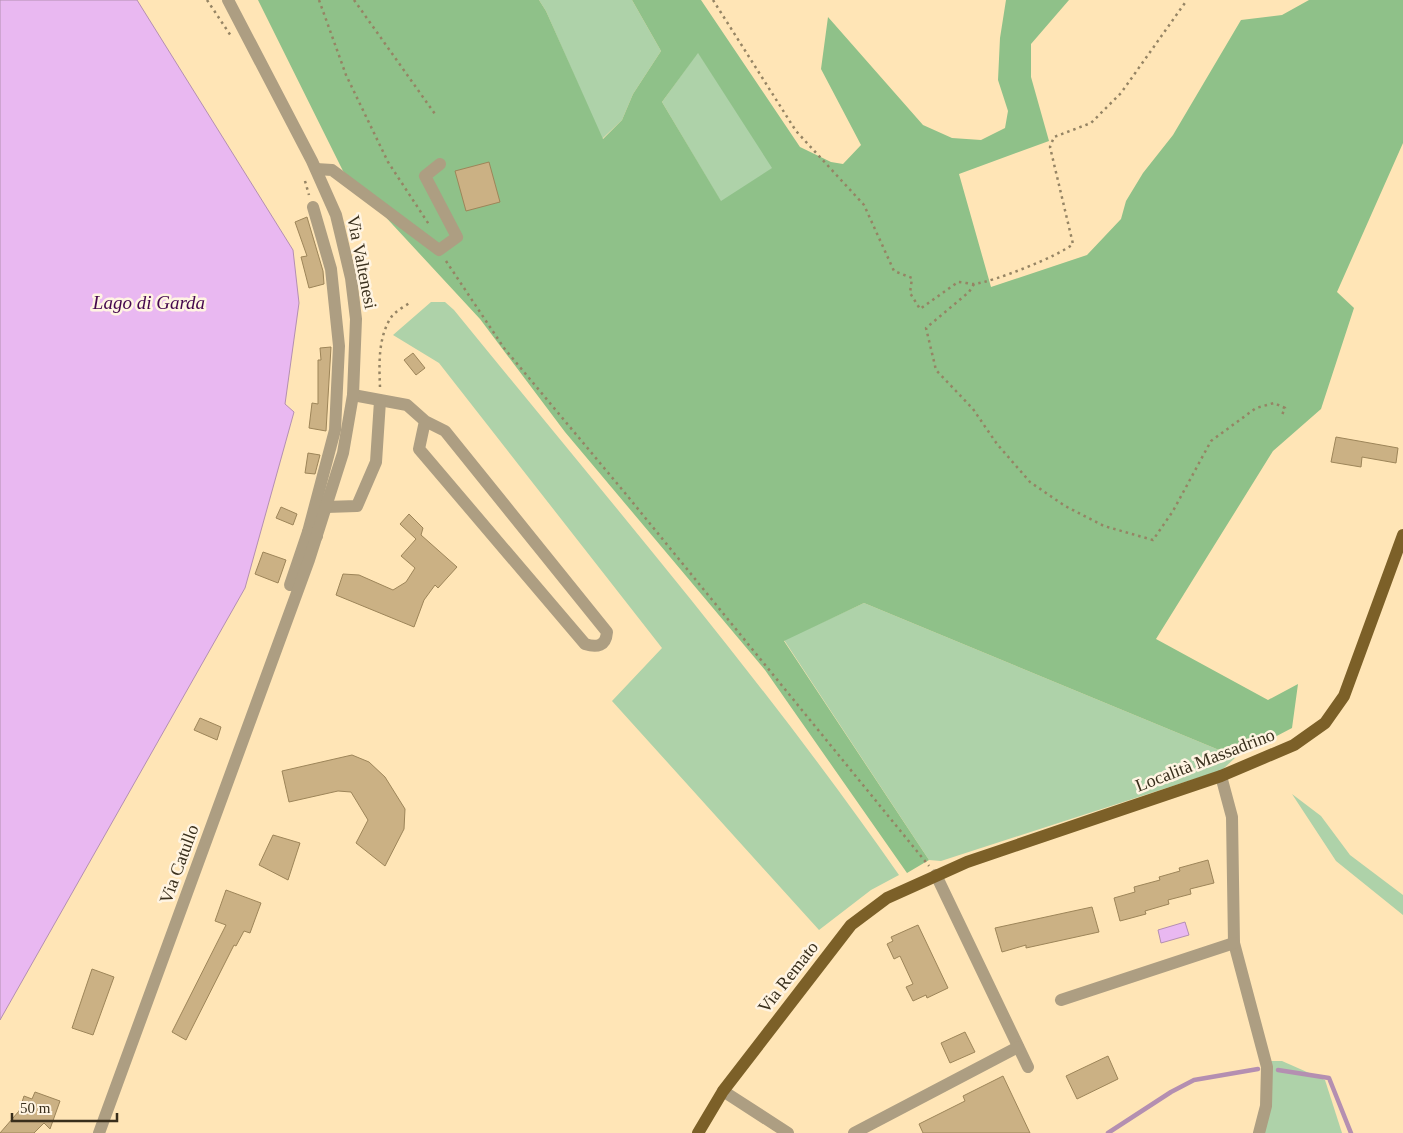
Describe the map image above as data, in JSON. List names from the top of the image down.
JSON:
{
  "streets": {
    "main road": ["Località Massadrino", "Via Remato"],
    "street": ["Via Valtenesi", "Via Catullo"]
  },
  "crossings": [
    ["Via Valtenesi", "Via Catullo"],
    ["Località Massadrino", "Via Remato"]
  ],
  "water": ["Lago di Garda"],
  "scale_bar": "50 m"
}
